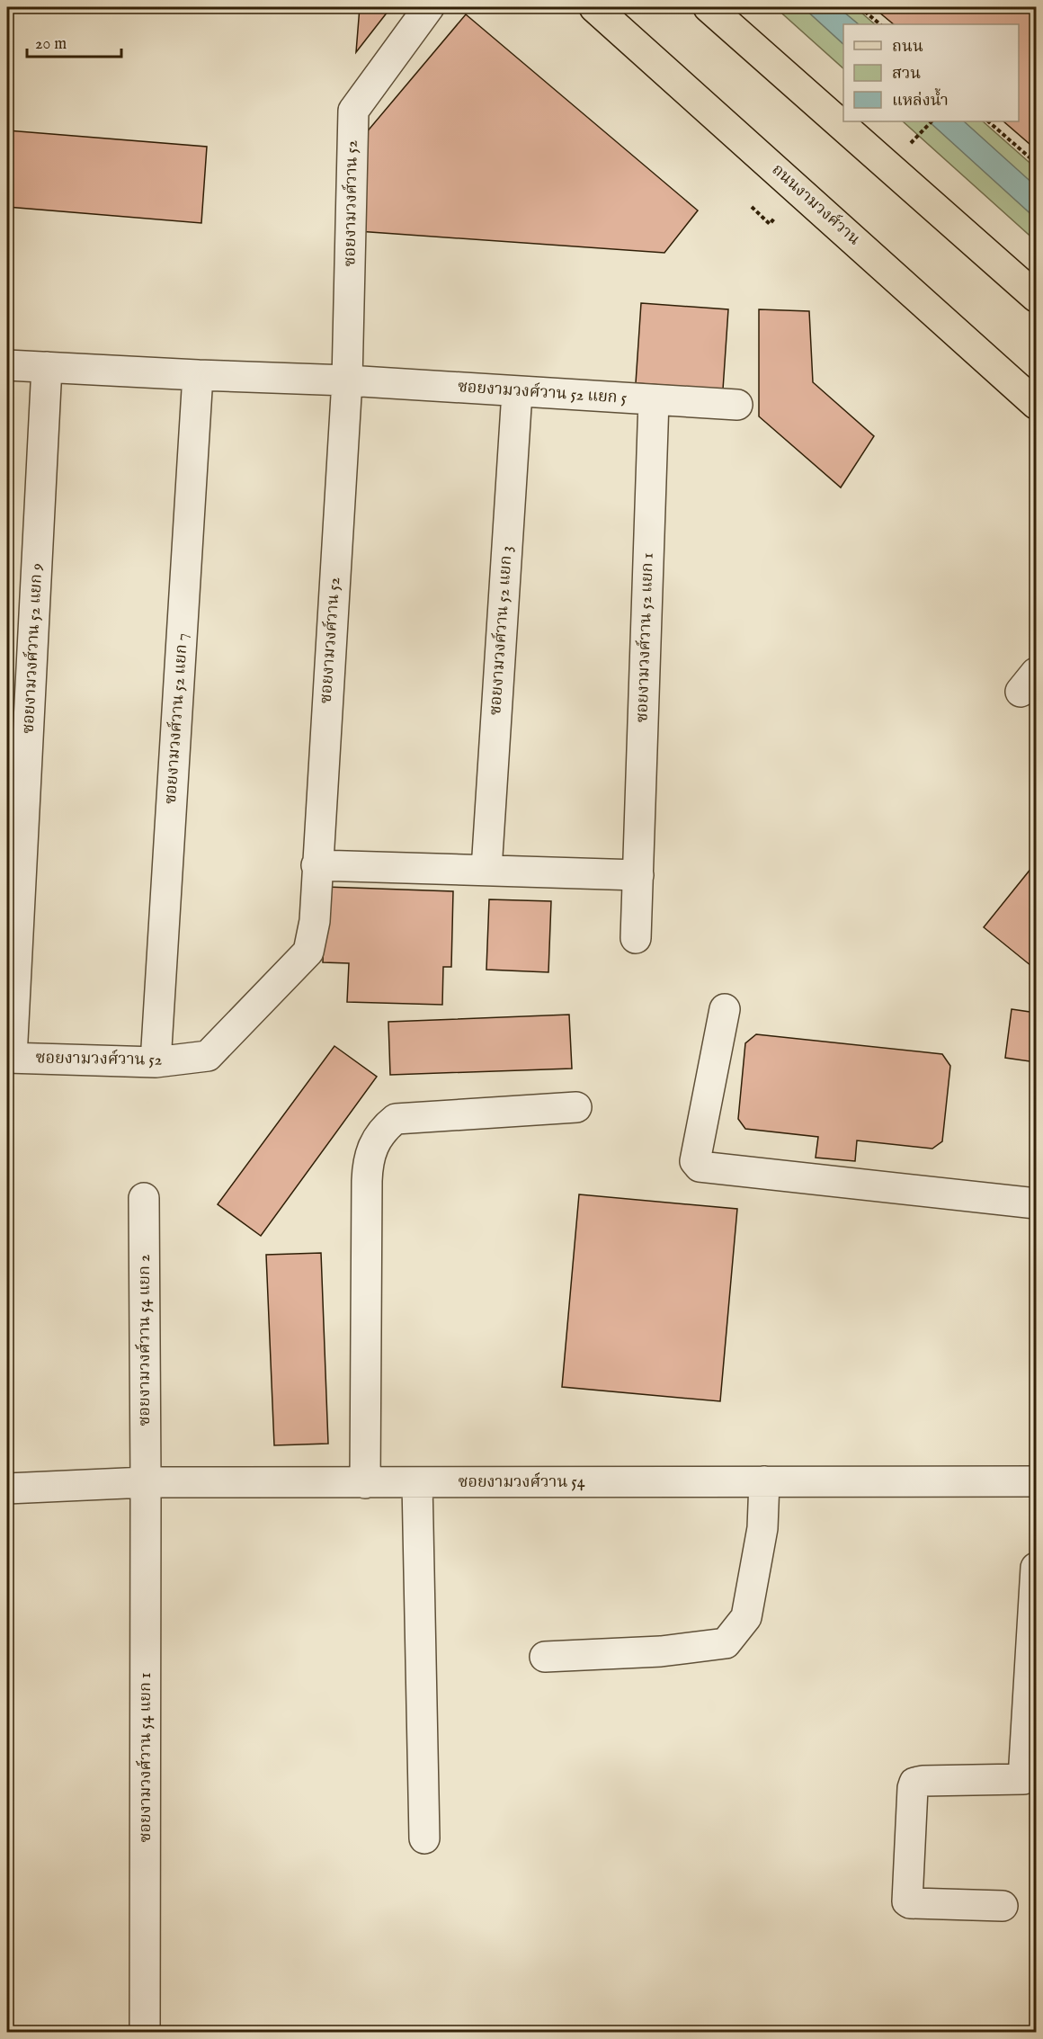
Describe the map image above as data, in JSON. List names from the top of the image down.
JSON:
{
  "streets": {
    "main road": ["ถนนงามวงศ์วาน"],
    "street": [
      "ซอยงามวงศ์วาน 52",
      "ซอยงามวงศ์วาน 52 แยก 5",
      "ซอยงามวงศ์วาน 52 แยก 3",
      "ซอยงามวงศ์วาน 52 แยก 1",
      "ซอยงามวงศ์วาน 52 แยก 9",
      "ซอยงามวงศ์วาน 52 แยก 7",
      "ซอยงามวงศ์วาน 54 แยก 2",
      "ซอยงามวงศ์วาน 54",
      "ซอยงามวงศ์วาน 54 แยก 1"
    ]
  },
  "crossings": [
    ["ซอยงามวงศ์วาน 52", "ซอยงามวงศ์วาน 52 แยก 5"],
    ["ซอยงามวงศ์วาน 52", "ซอยงามวงศ์วาน 52 แยก 9"],
    ["ซอยงามวงศ์วาน 52", "ซอยงามวงศ์วาน 52 แยก 7"],
    ["ซอยงามวงศ์วาน 52 แยก 5", "ซอยงามวงศ์วาน 52 แยก 3"],
    ["ซอยงามวงศ์วาน 52 แยก 5", "ซอยงามวงศ์วาน 52 แยก 1"],
    ["ซอยงามวงศ์วาน 52 แยก 5", "ซอยงามวงศ์วาน 52 แยก 9"],
    ["ซอยงามวงศ์วาน 52 แยก 5", "ซอยงามวงศ์วาน 52 แยก 7"],
    ["ซอยงามวงศ์วาน 54 แยก 2", "ซอยงามวงศ์วาน 54"],
    ["ซอยงามวงศ์วาน 54 แยก 2", "ซอยงามวงศ์วาน 54 แยก 1"],
    ["ซอยงามวงศ์วาน 54", "ซอยงามวงศ์วาน 54 แยก 1"]
  ],
  "legend": ["ถนน", "สวน", "แหล่งน้ำ"],
  "scale_bar": "20 m"
}
